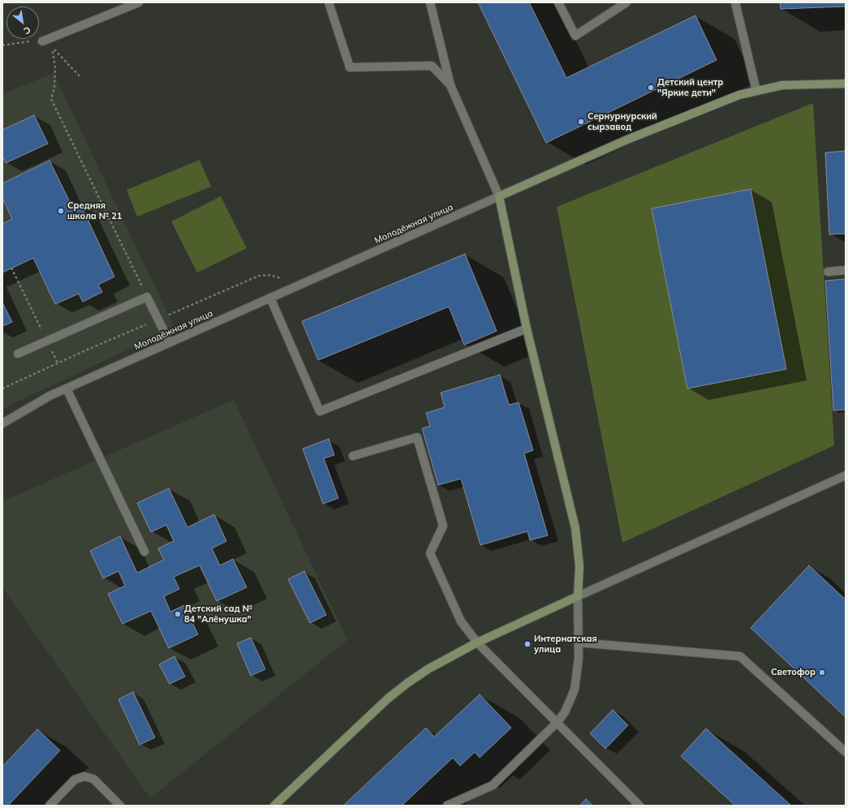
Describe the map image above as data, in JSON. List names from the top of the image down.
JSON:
{
  "streets": {
    "street": ["Молодёжная улица"]
  },
  "places": [
    "Детский центр \"Яркие дети\"",
    "Сернурнурский сырзавод",
    "Средняя школа № 21",
    "Детский сад № 84 \"Алёнушка\"",
    "Интернатская улица",
    "Светофор"
  ],
  "north": "bottom right"
}
